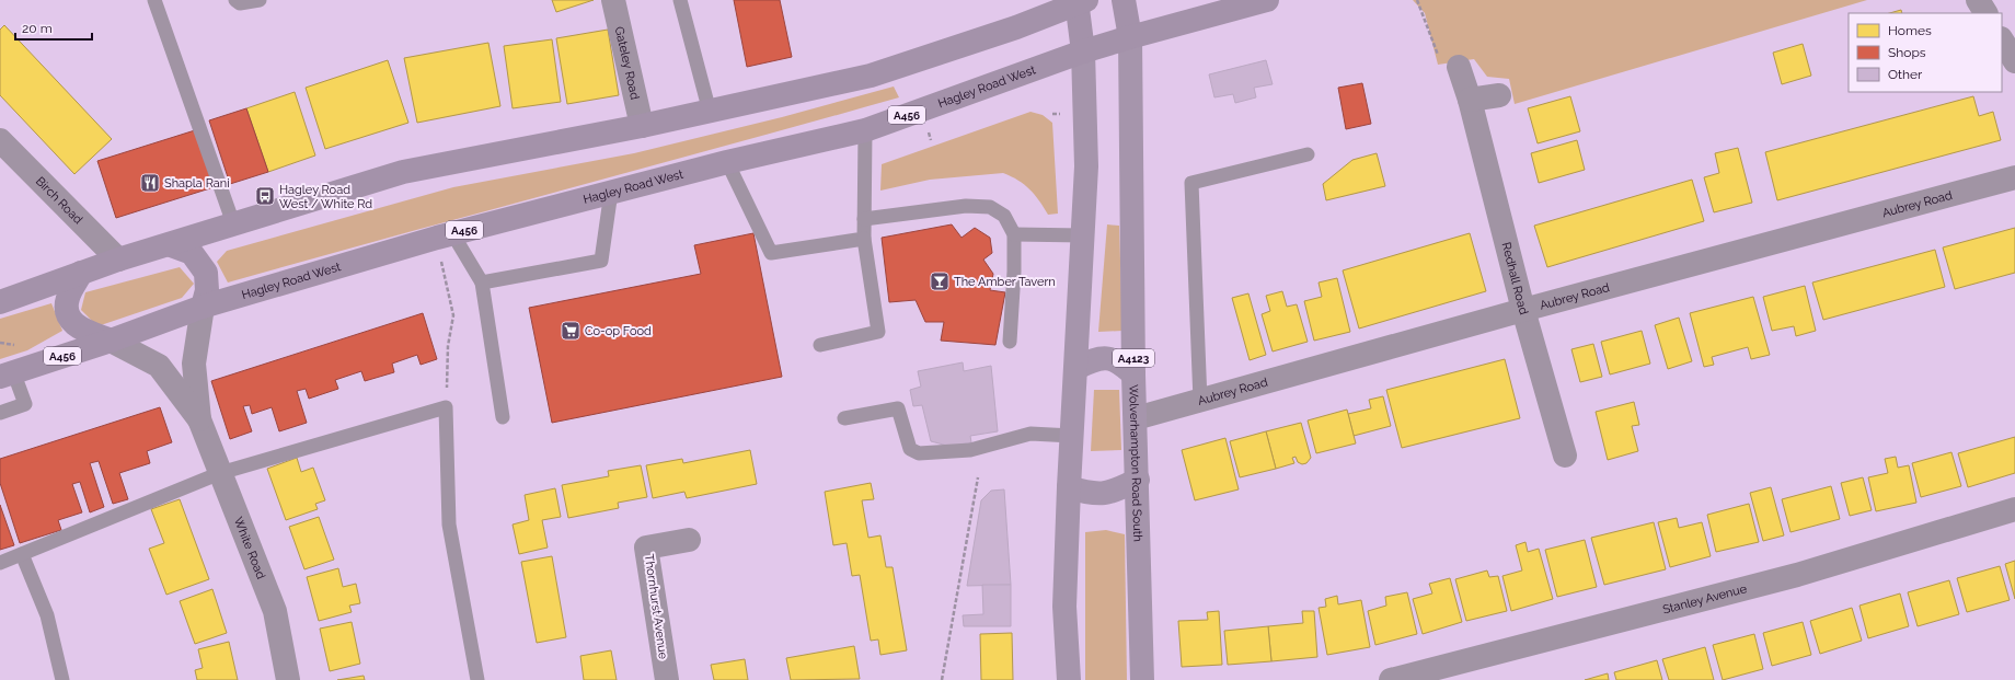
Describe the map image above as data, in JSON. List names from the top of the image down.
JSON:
{
  "streets": {
    "highway": ["Hagley Road West", "A456"],
    "main road": ["A4123", "Wolverhampton Road South"],
    "street": [
      "Gateley Road",
      "Birch Road",
      "Aubrey Road",
      "Redhall Road",
      "White Road",
      "Stanley Avenue",
      "Thornhurst Avenue"
    ]
  },
  "crossings": [
    ["Hagley Road West", "Wolverhampton Road South"],
    ["Hagley Road West", "White Road"],
    ["Aubrey Road", "Redhall Road"],
    ["Aubrey Road", "Wolverhampton Road South"]
  ],
  "places": {
    "restaurant": ["Shapla Rani"],
    "bus stop": ["Hagley Road West / White Rd"],
    "bar": ["The Amber Tavern"],
    "supermarket": ["Co-op Food"]
  },
  "legend": ["Homes", "Shops", "Other"],
  "scale_bar": "20 m"
}
